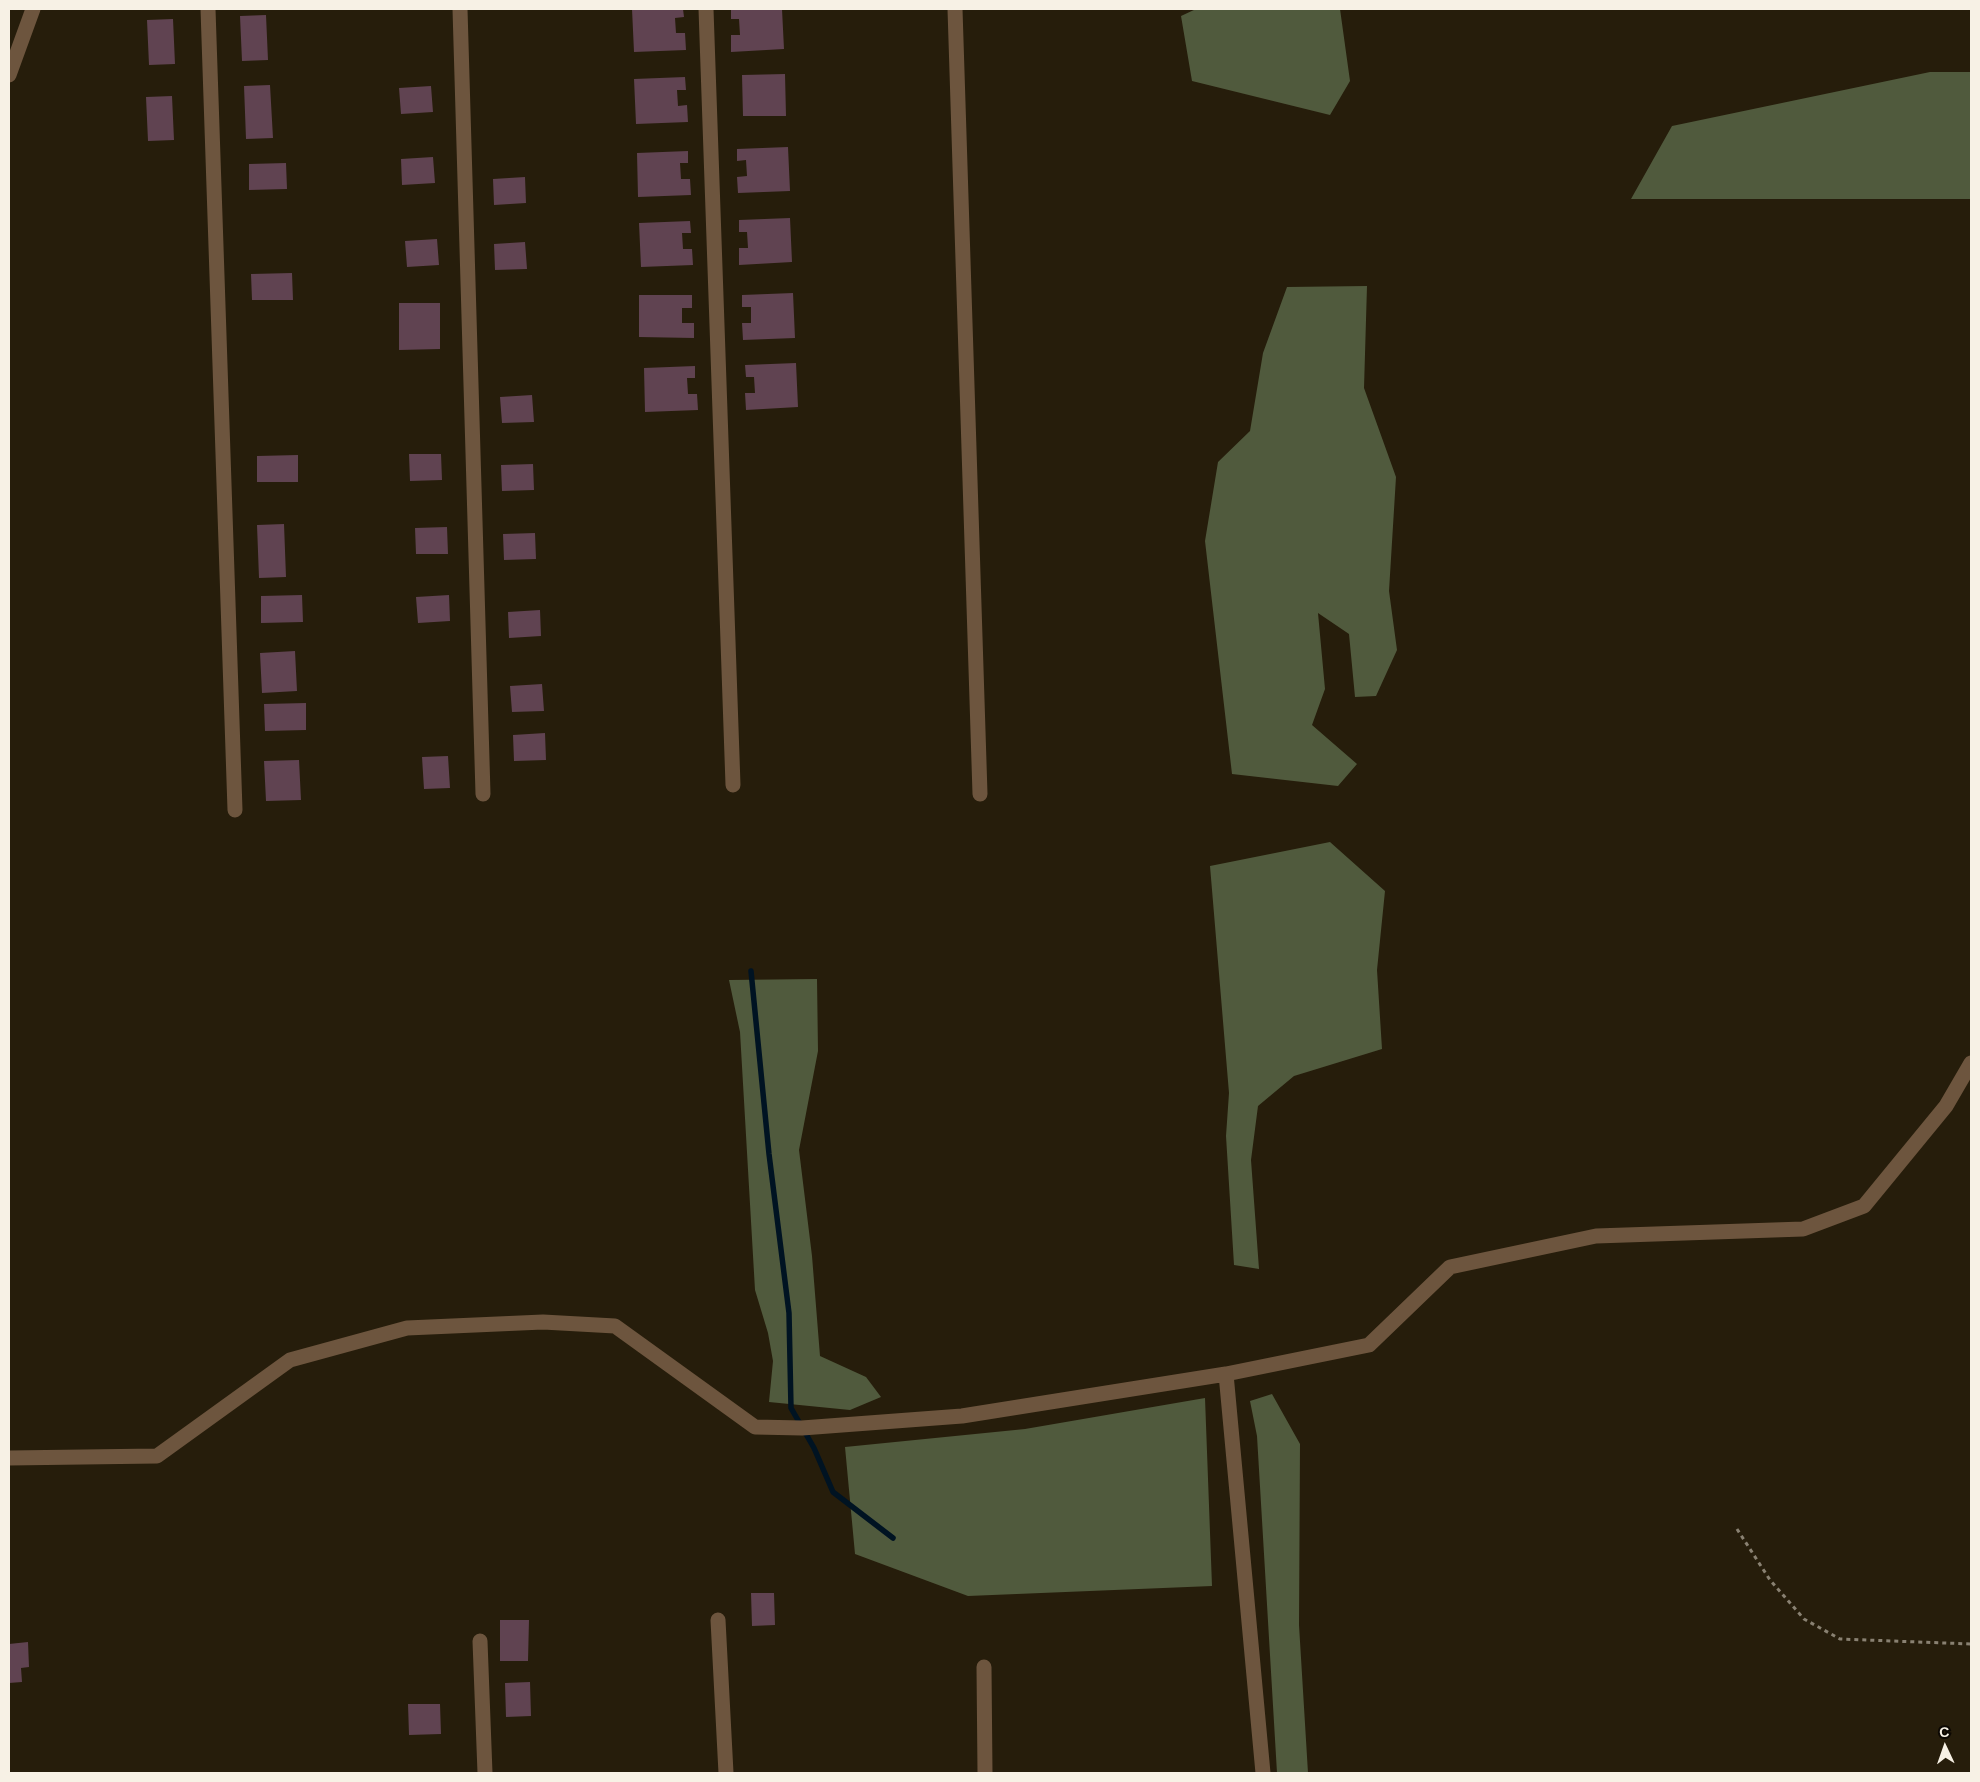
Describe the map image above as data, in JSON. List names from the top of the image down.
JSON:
{
  "north": "top"
}
